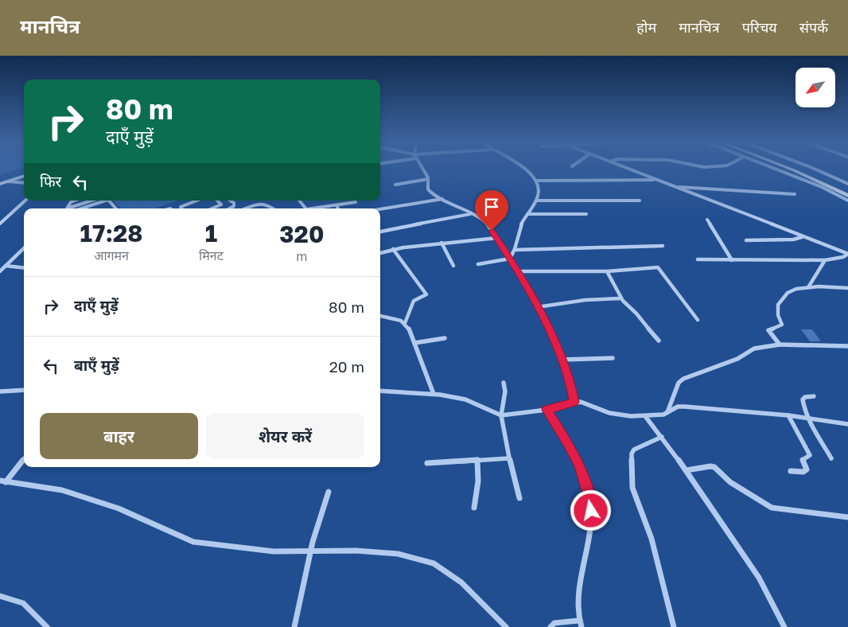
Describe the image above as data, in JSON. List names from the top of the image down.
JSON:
{
  "north": "bottom left",
  "page": {
    "header": "मानचित्र",
    "nav": [
      "होम",
      "मानचित्र",
      "परिचय",
      "संपर्क"
    ],
    "turn": ["80 m", "दाएँ मुड़ें"],
    "then": "फिर",
    "eta": [
      "17:28",
      "आगमन",
      "1",
      "मिनट",
      "320",
      "m"
    ],
    "list": [
      {
        "name": "दाएँ मुड़ें",
        "value": "80 m"
      },
      {
        "name": "बाएँ मुड़ें",
        "value": "20 m"
      }
    ],
    "buttons": ["बाहर", "शेयर करें"]
  }
}
